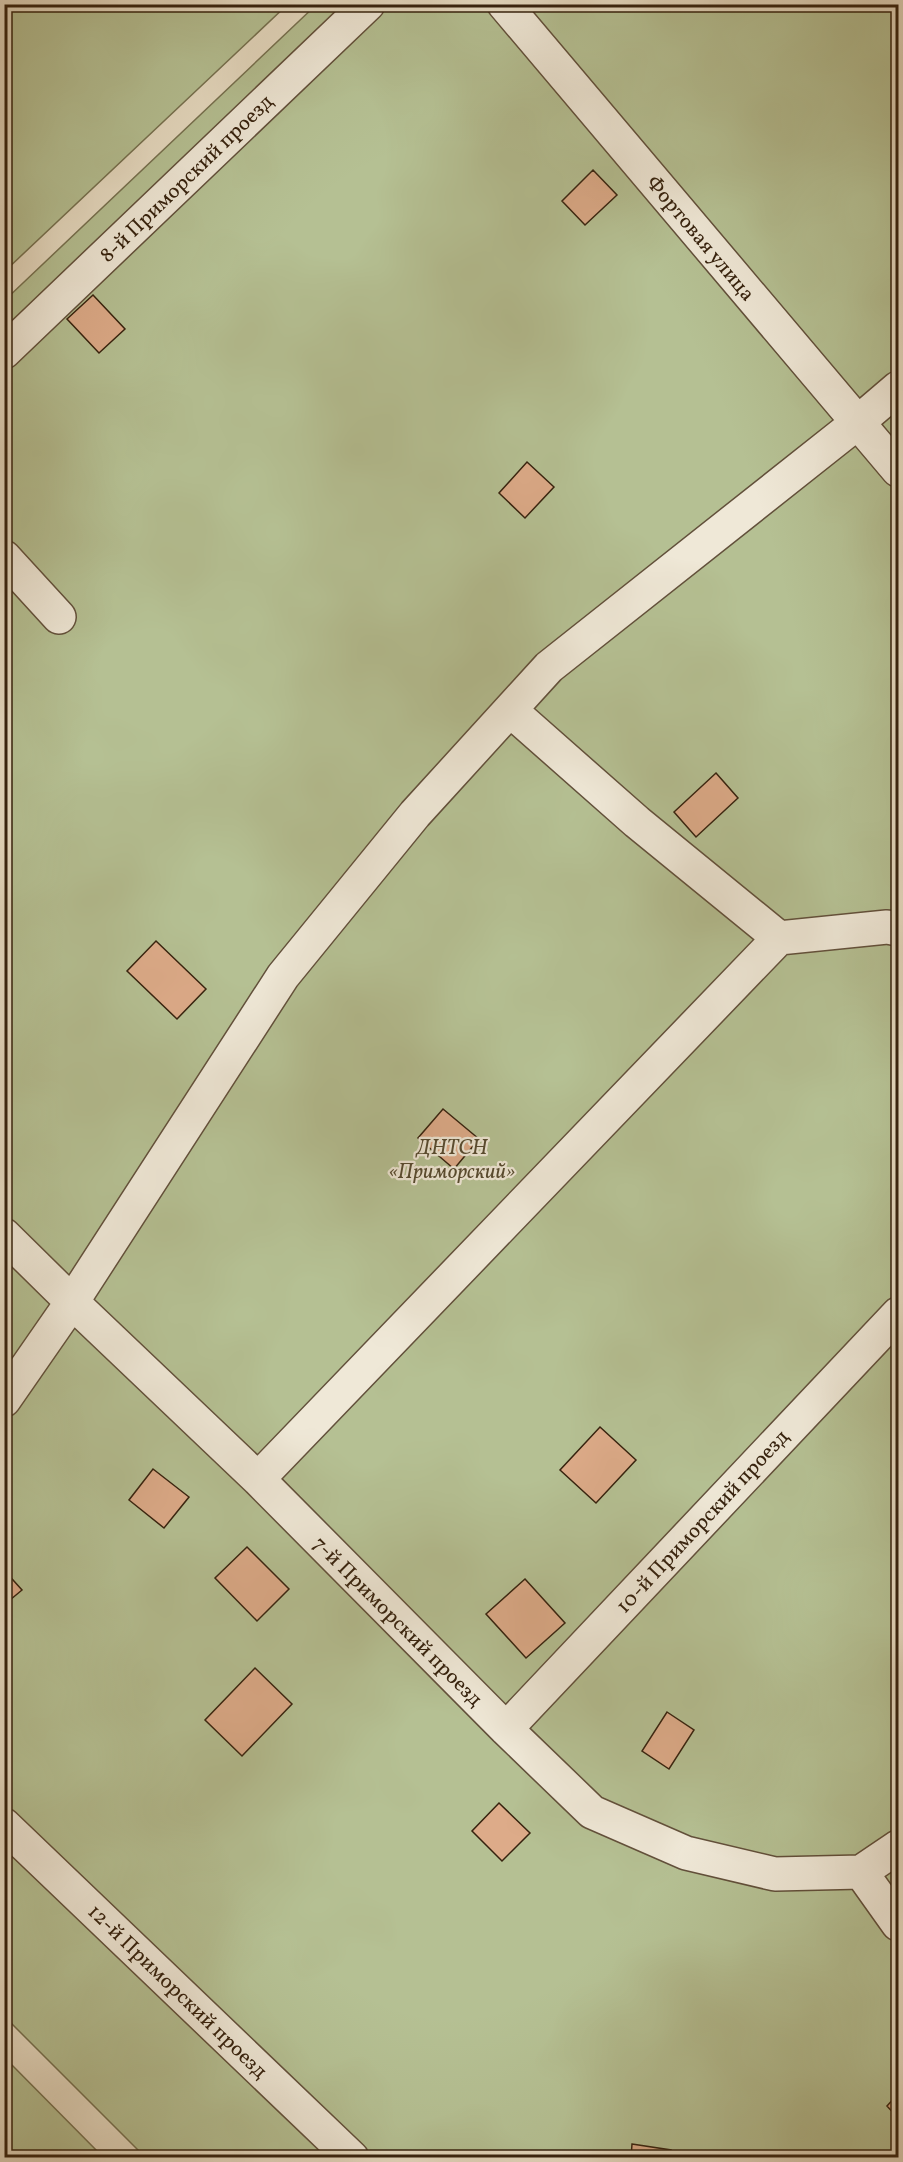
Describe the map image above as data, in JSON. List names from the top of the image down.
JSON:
{
  "streets": {
    "street": [
      "8-й Приморский проезд",
      "Фортовая улица",
      "10-й Приморский проезд",
      "7-й Приморский проезд",
      "12-й Приморский проезд"
    ]
  },
  "crossings": [
    ["10-й Приморский проезд", "7-й Приморский проезд"]
  ],
  "parks": ["ДНТСН «Приморский»"]
}
